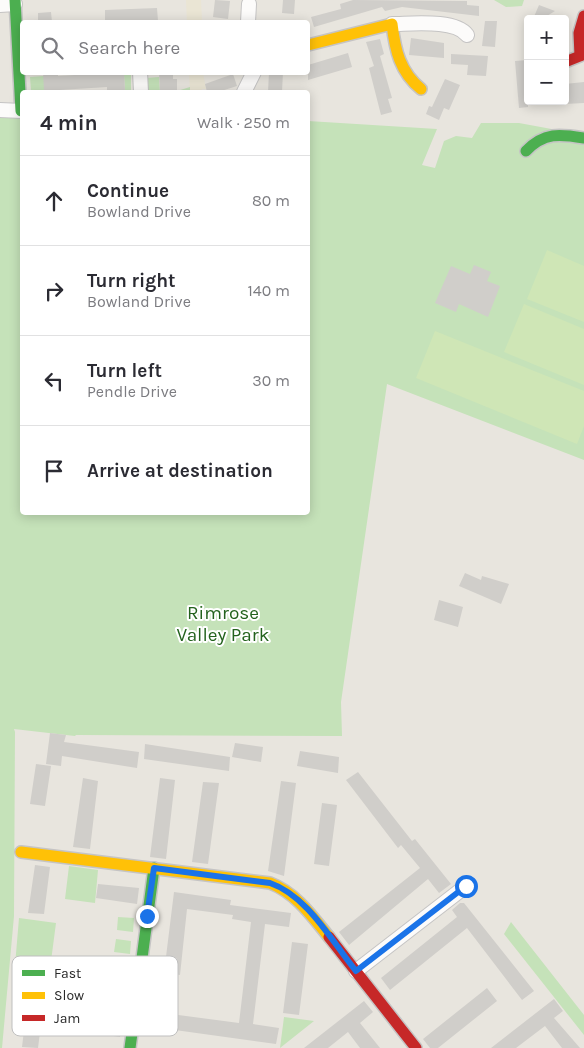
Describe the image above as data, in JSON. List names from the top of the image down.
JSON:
{
  "parks": ["Rimrose Valley Park"],
  "legend": ["Fast", "Slow", "Jam"],
  "page": {
    "map_buttons": ["+", "−"],
    "search": "Search here",
    "heading": ["4 min", "Walk · 250 m"],
    "list": [
      ["Continue", "Bowland Drive", "80 m"],
      ["Turn right", "Bowland Drive", "140 m"],
      ["Turn left", "Pendle Drive", "30 m"],
      "Arrive at destination"
    ]
  }
}
